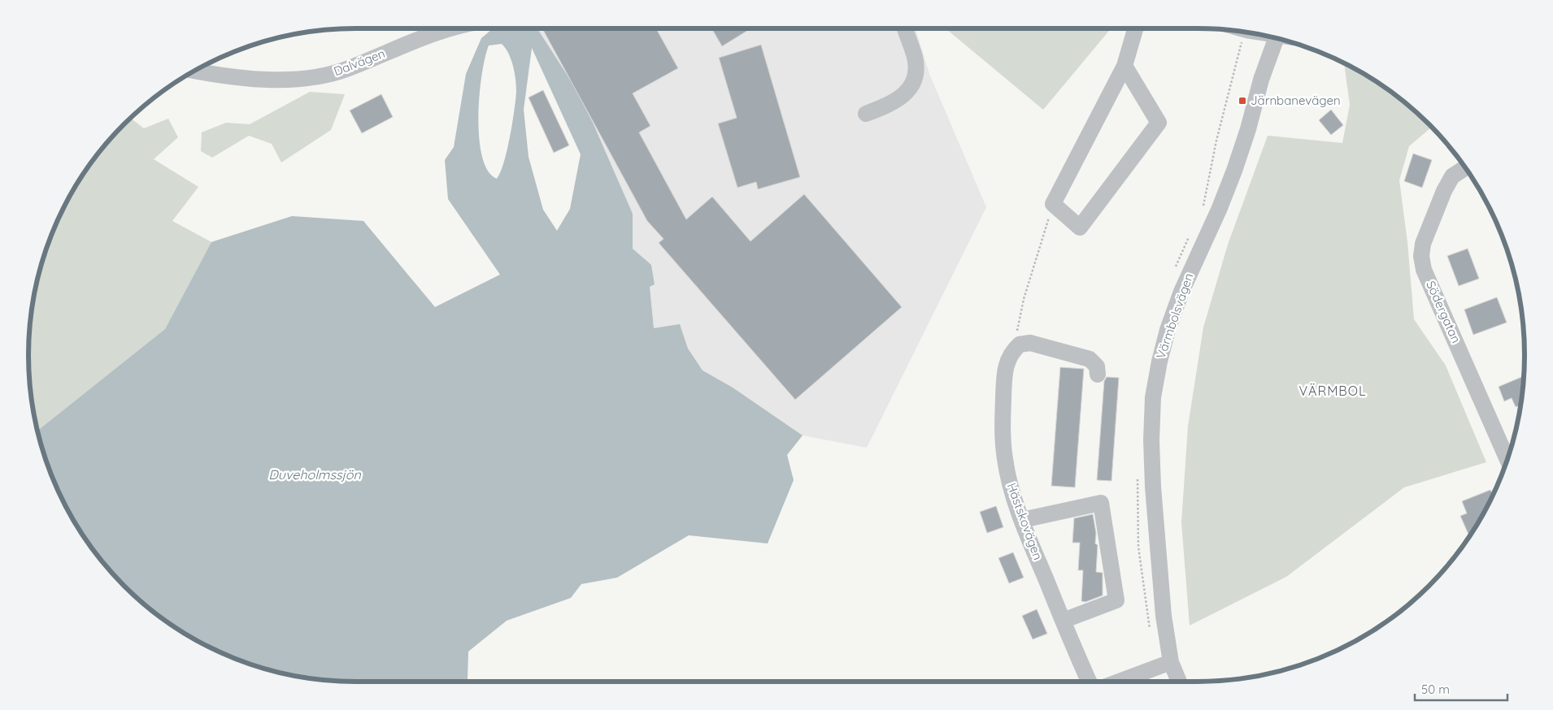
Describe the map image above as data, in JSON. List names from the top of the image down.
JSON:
{
  "streets": {
    "street": [
      "Dalvägen",
      "Södergatan",
      "Värmbolsvägen",
      "Hästskovägen"
    ]
  },
  "districts": ["VÄRMBOL"],
  "water": ["Duveholmssjön"],
  "places": {
    "transit": ["Järnbanevägen"]
  },
  "scale_bar": "50 m"
}
